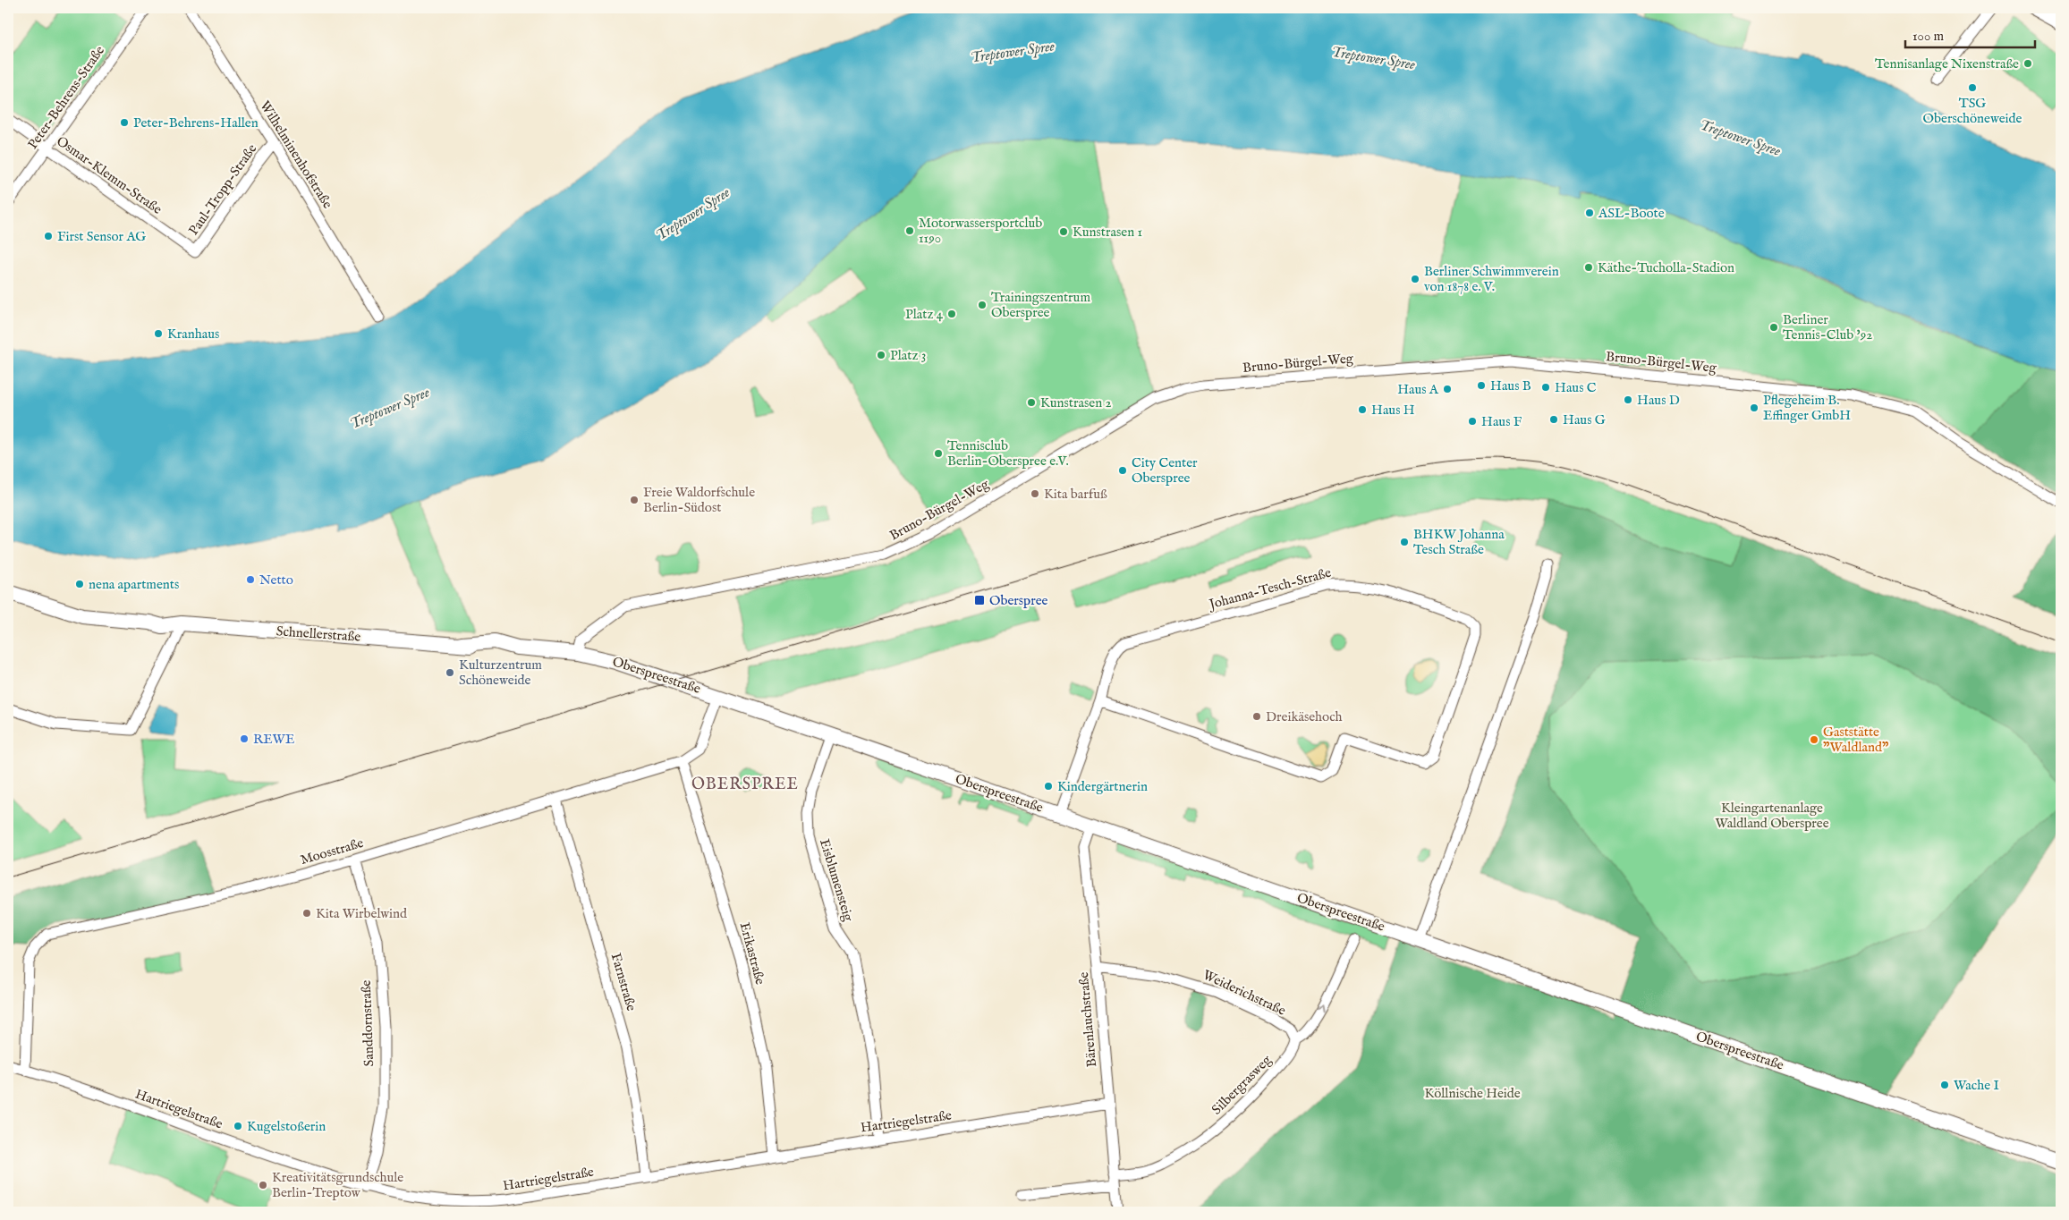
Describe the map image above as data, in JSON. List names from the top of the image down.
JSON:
{
  "streets": {
    "main road": ["Schnellerstraße", "Oberspreestraße"],
    "street": [
      "Peter-Behrens-Straße",
      "Wilhelminenhofstraße",
      "Osmar-Klemm-Straße",
      "Paul-Tropp-Straße",
      "Bruno-Bürgel-Weg",
      "Johanna-Tesch-Straße",
      "Moosstraße",
      "Eisblumensteig",
      "Erikastraße",
      "Farnstraße",
      "Weiderichstraße",
      "Bärenlauchstraße",
      "Sanddornstraße",
      "Silbergrasweg",
      "Hartriegelstraße"
    ]
  },
  "crossings": [
    ["Peter-Behrens-Straße", "Osmar-Klemm-Straße"],
    ["Wilhelminenhofstraße", "Paul-Tropp-Straße"],
    ["Osmar-Klemm-Straße", "Paul-Tropp-Straße"],
    ["Bruno-Bürgel-Weg", "Schnellerstraße"],
    ["Bruno-Bürgel-Weg", "Oberspreestraße"],
    ["Johanna-Tesch-Straße", "Oberspreestraße"],
    ["Schnellerstraße", "Oberspreestraße"],
    ["Oberspreestraße", "Moosstraße"],
    ["Oberspreestraße", "Eisblumensteig"],
    ["Oberspreestraße", "Bärenlauchstraße"],
    ["Moosstraße", "Erikastraße"],
    ["Moosstraße", "Farnstraße"],
    ["Moosstraße", "Sanddornstraße"],
    ["Moosstraße", "Hartriegelstraße"],
    ["Eisblumensteig", "Hartriegelstraße"],
    ["Erikastraße", "Hartriegelstraße"],
    ["Farnstraße", "Hartriegelstraße"],
    ["Weiderichstraße", "Bärenlauchstraße"],
    ["Weiderichstraße", "Silbergrasweg"],
    ["Bärenlauchstraße", "Silbergrasweg"],
    ["Bärenlauchstraße", "Hartriegelstraße"],
    ["Sanddornstraße", "Hartriegelstraße"]
  ],
  "districts": ["OBERSPREE"],
  "water": ["Treptower Spree"],
  "parks": ["Kleingartenanlage Waldland Oberspree", "Köllnische Heide"],
  "places": {
    "other": [
      "Tennisanlage Nixenstraße",
      "TSG Oberschöneweide",
      "Peter-Behrens-Hallen",
      "ASL-Boote",
      "Motorwassersportclub 1190",
      "Kunstrasen 1",
      "First Sensor AG",
      "Käthe-Tucholla-Stadion",
      "Berliner Schwimmverein von 1878 e. V.",
      "Trainingszentrum Oberspree",
      "Platz 4",
      "Berliner Tennis-Club '92",
      "Kranhaus",
      "Platz 3",
      "Haus B",
      "Haus C",
      "Haus A",
      "Haus D",
      "Kunstrasen 2",
      "Pflegeheim B. Effinger GmbH",
      "Haus H",
      "Haus G",
      "Haus F",
      "Tennisclub Berlin-Oberspree e.V.",
      "City Center Oberspree",
      "Kita barfuß",
      "Freie Waldorfschule Berlin-Südost",
      "BHKW Johanna Tesch Straße",
      "Netto",
      "nena apartments",
      "Kulturzentrum Schöneweide",
      "Dreikäsehoch",
      "REWE",
      "Gaststätte \"Waldland\"",
      "Kindergärtnerin",
      "Kita Wirbelwind",
      "Wache I",
      "Kugelstoßerin",
      "Kreativitätsgrundschule Berlin-Treptow"
    ],
    "transit": ["Oberspree"]
  },
  "scale_bar": "100 m"
}
